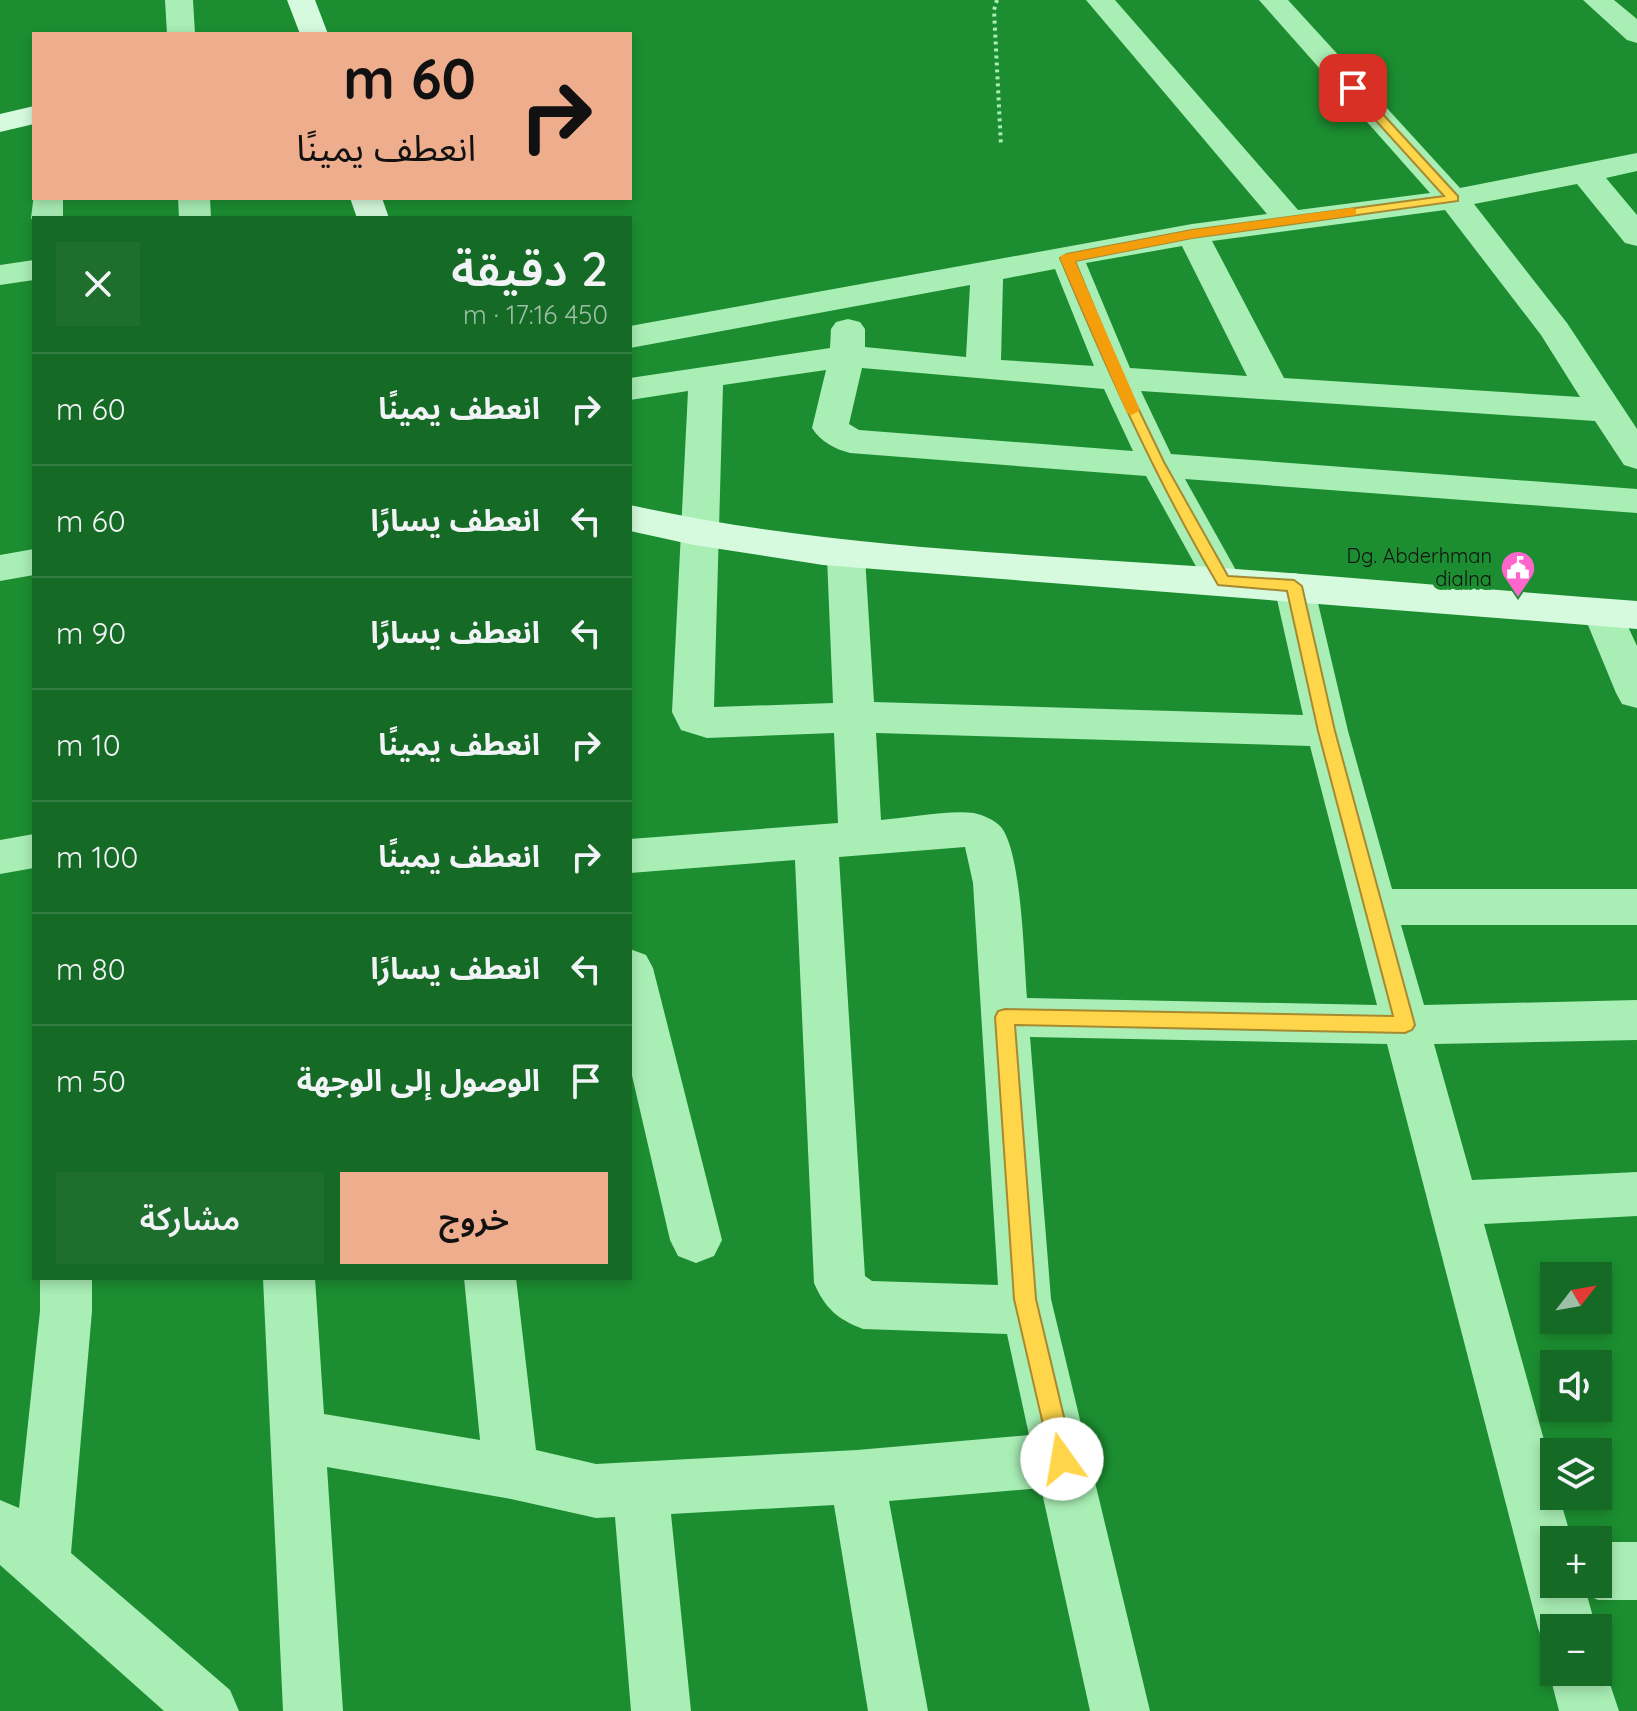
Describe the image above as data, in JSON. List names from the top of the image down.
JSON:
{
  "places": {
    "public building": ["Dg. Abderhman dialna"]
  },
  "north": "top right",
  "page": {
    "turn": ["60 m", "انعطف يمينًا"],
    "heading": ["2 دقيقة", "450 m · 17:16"],
    "list": [
      {
        "name": "انعطف يمينًا",
        "value": "60 m"
      },
      {
        "name": "انعطف يسارًا",
        "value": "60 m"
      },
      {
        "name": "انعطف يسارًا",
        "value": "90 m"
      },
      {
        "name": "انعطف يمينًا",
        "value": "10 m"
      },
      {
        "name": "انعطف يمينًا",
        "value": "100 m"
      },
      {
        "name": "انعطف يسارًا",
        "value": "80 m"
      },
      {
        "name": "الوصول إلى الوجهة",
        "value": "50 m"
      }
    ],
    "buttons": ["خروج", "مشاركة"],
    "map_buttons": ["+", "−"]
  }
}
